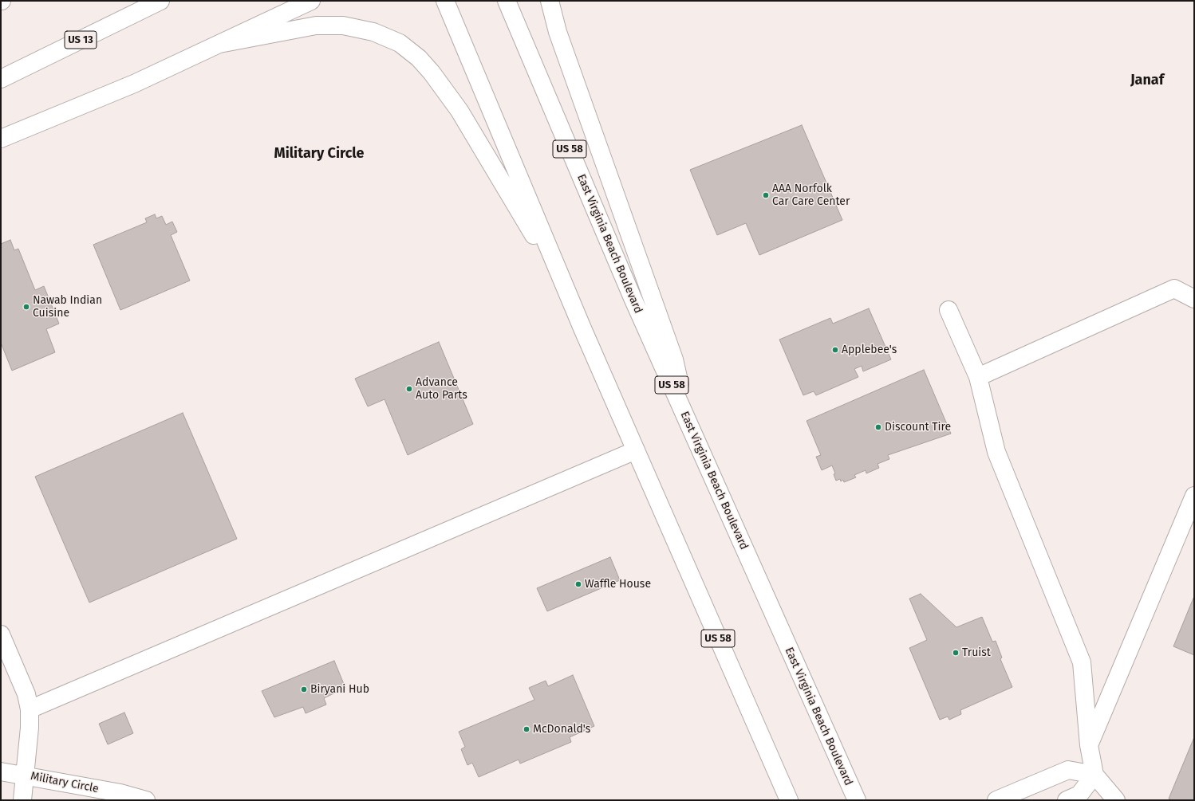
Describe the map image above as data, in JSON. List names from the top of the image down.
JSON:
{
  "streets": {
    "main road": [
      "US 13",
      "US 58",
      "East Virginia Beach Boulevard",
      "Military Circle"
    ]
  },
  "districts": ["Janaf", "Military Circle"],
  "places": [
    "AAA Norfolk Car Care Center",
    "Nawab Indian Cuisine",
    "Applebee's",
    "Advance Auto Parts",
    "Discount Tire",
    "Waffle House",
    "Truist",
    "Biryani Hub",
    "McDonald's"
  ]
}
